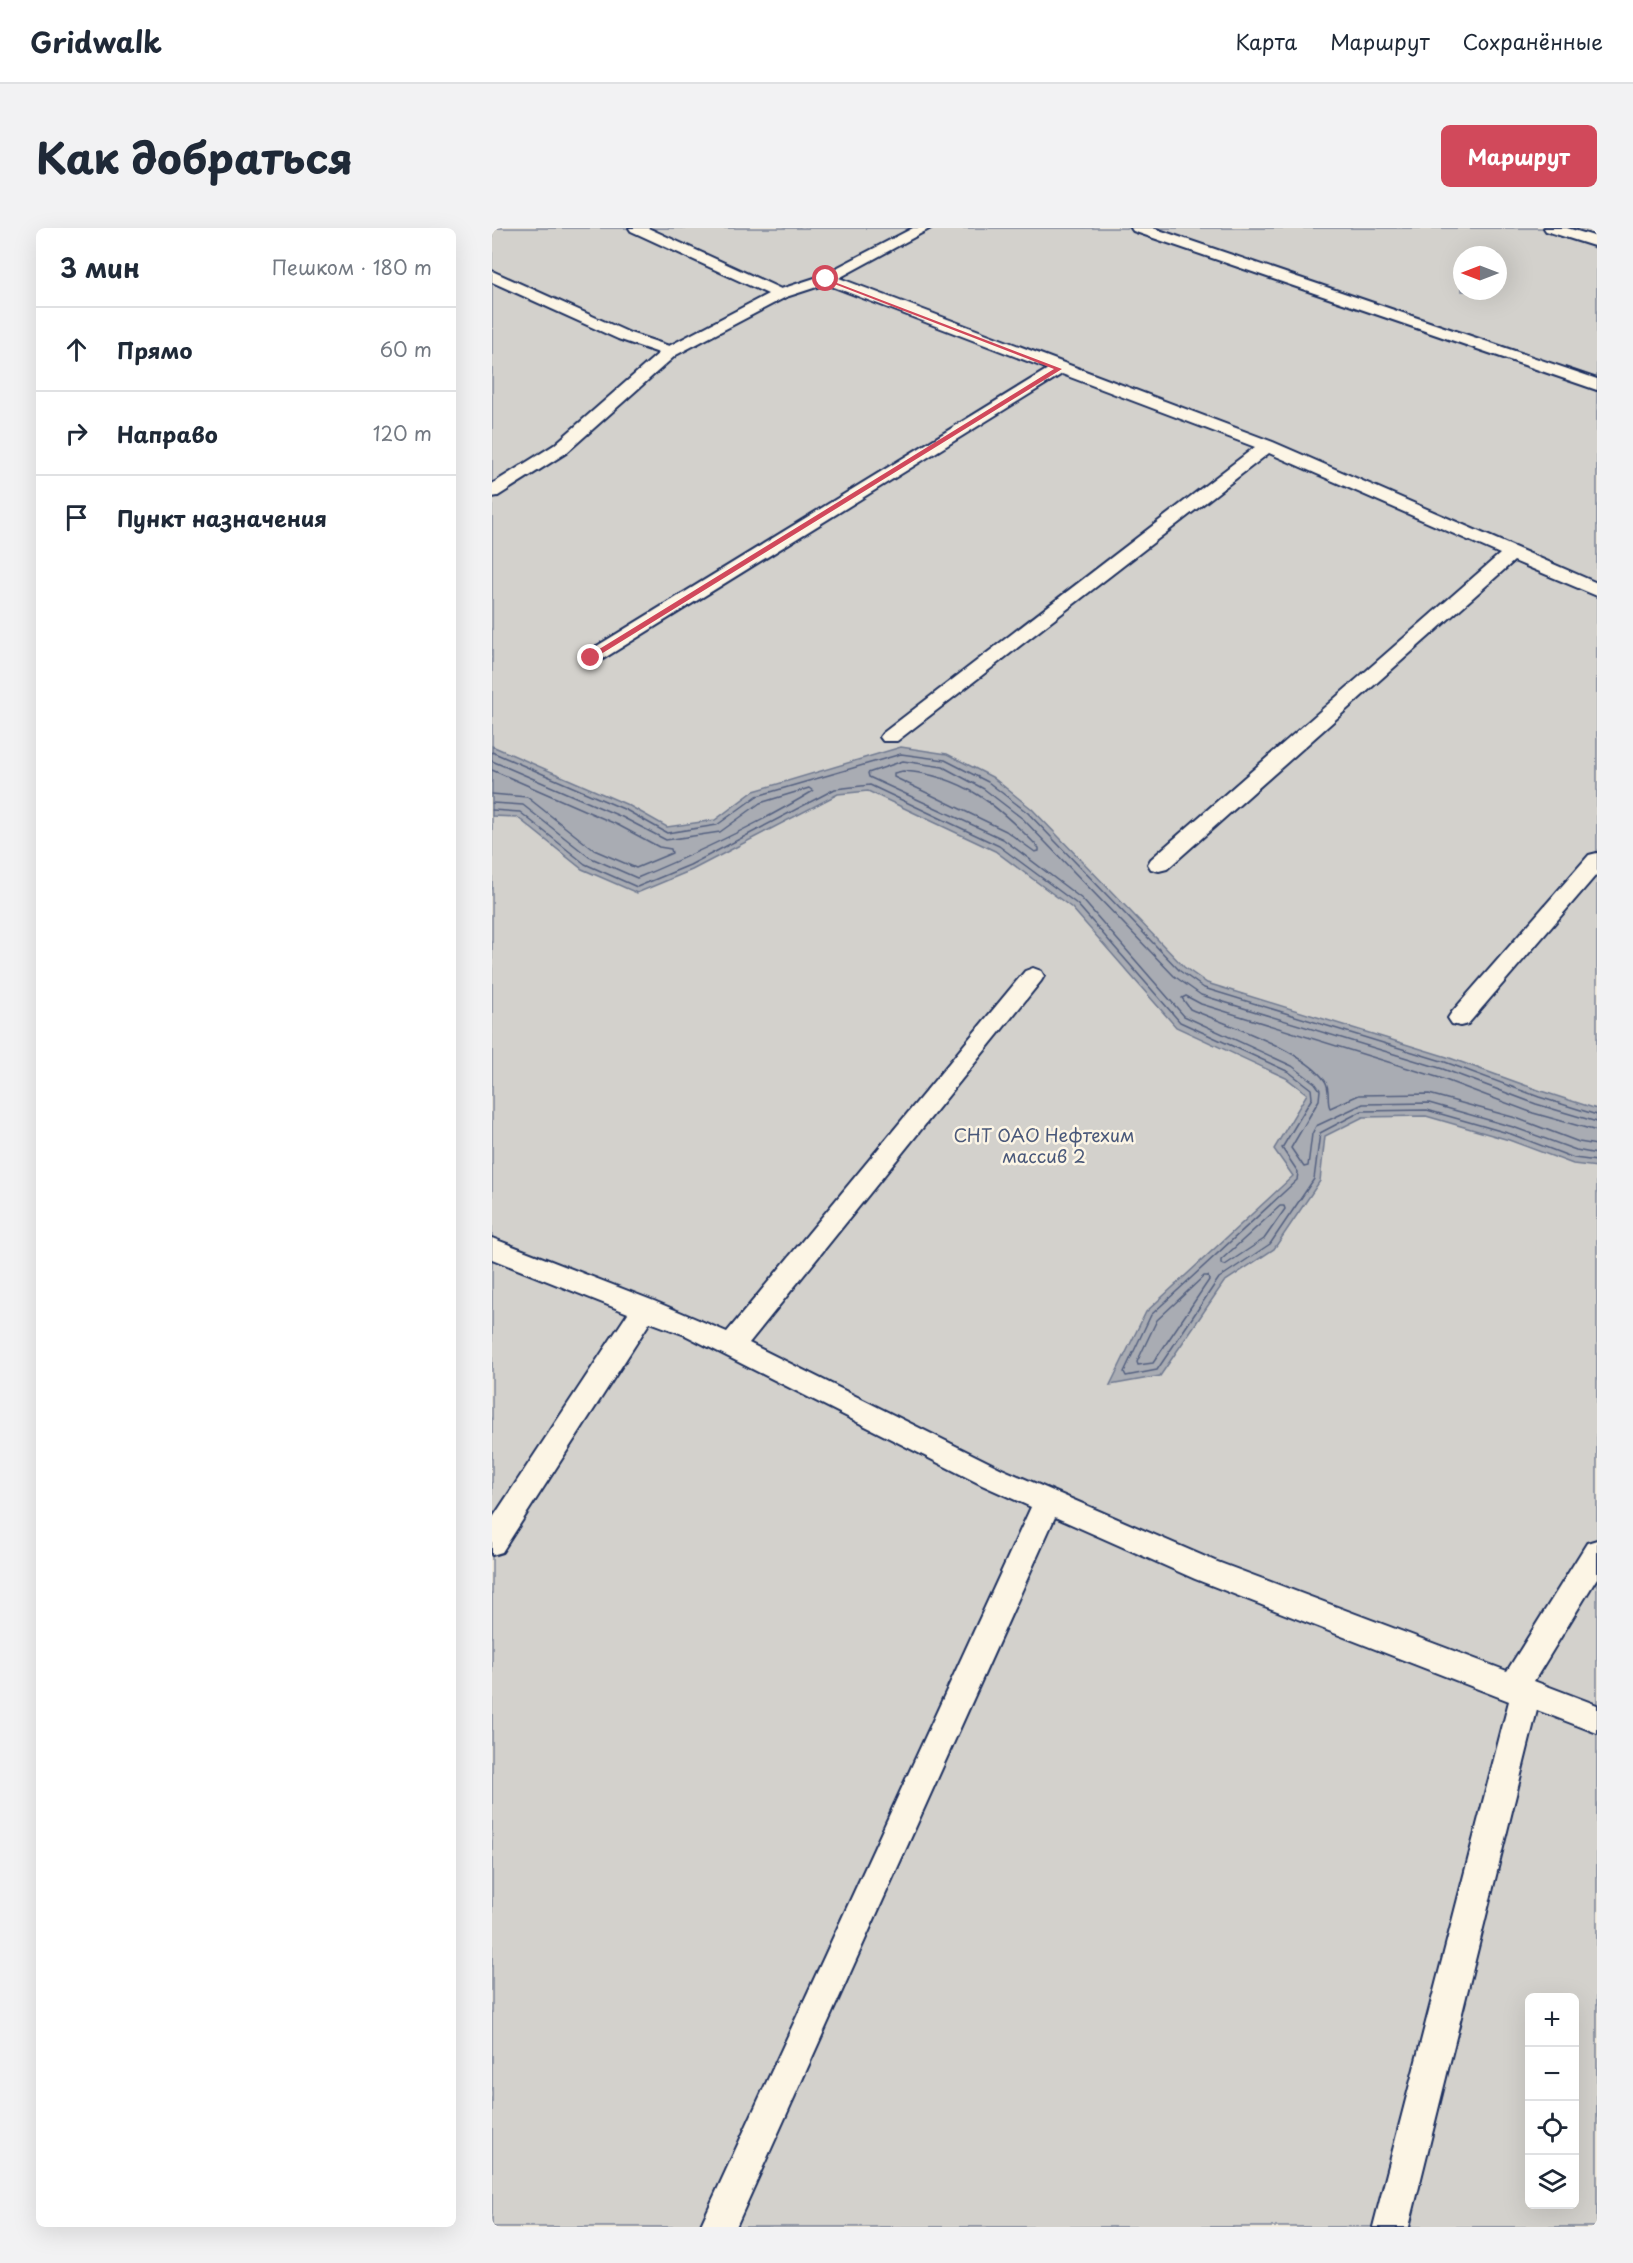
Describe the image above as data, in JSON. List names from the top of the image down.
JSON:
{
  "parks": ["СНТ ОАО Нефтехим массив 2"],
  "north": "left",
  "page": {
    "header": "Gridwalk",
    "nav": ["Карта", "Маршрут", "Сохранённые"],
    "title": "Как добраться",
    "buttons": "Маршрут",
    "heading": ["3 мин", "Пешком · 180 m"],
    "list": [
      ["Прямо", "60 m"],
      ["Направо", "120 m"],
      "Пункт назначения"
    ],
    "map_buttons": ["+", "−"]
  }
}
